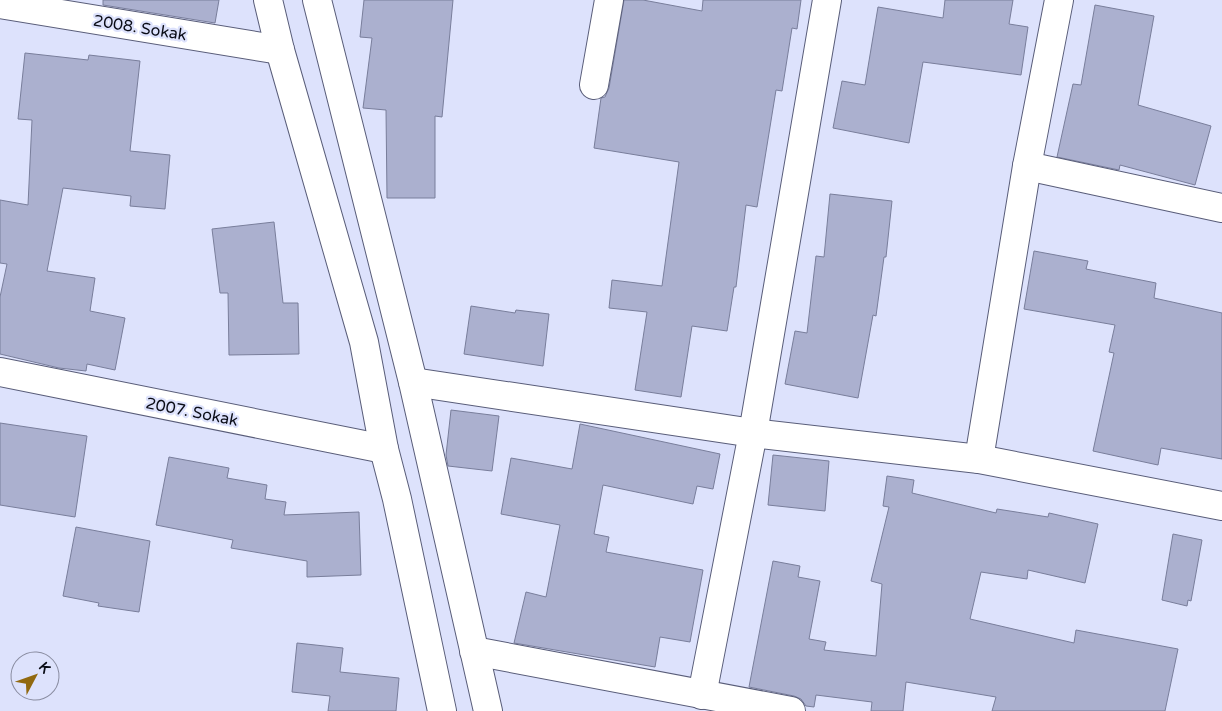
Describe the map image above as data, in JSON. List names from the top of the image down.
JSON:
{
  "streets": {
    "street": ["2008. Sokak", "2007. Sokak"]
  },
  "north": "top right"
}
